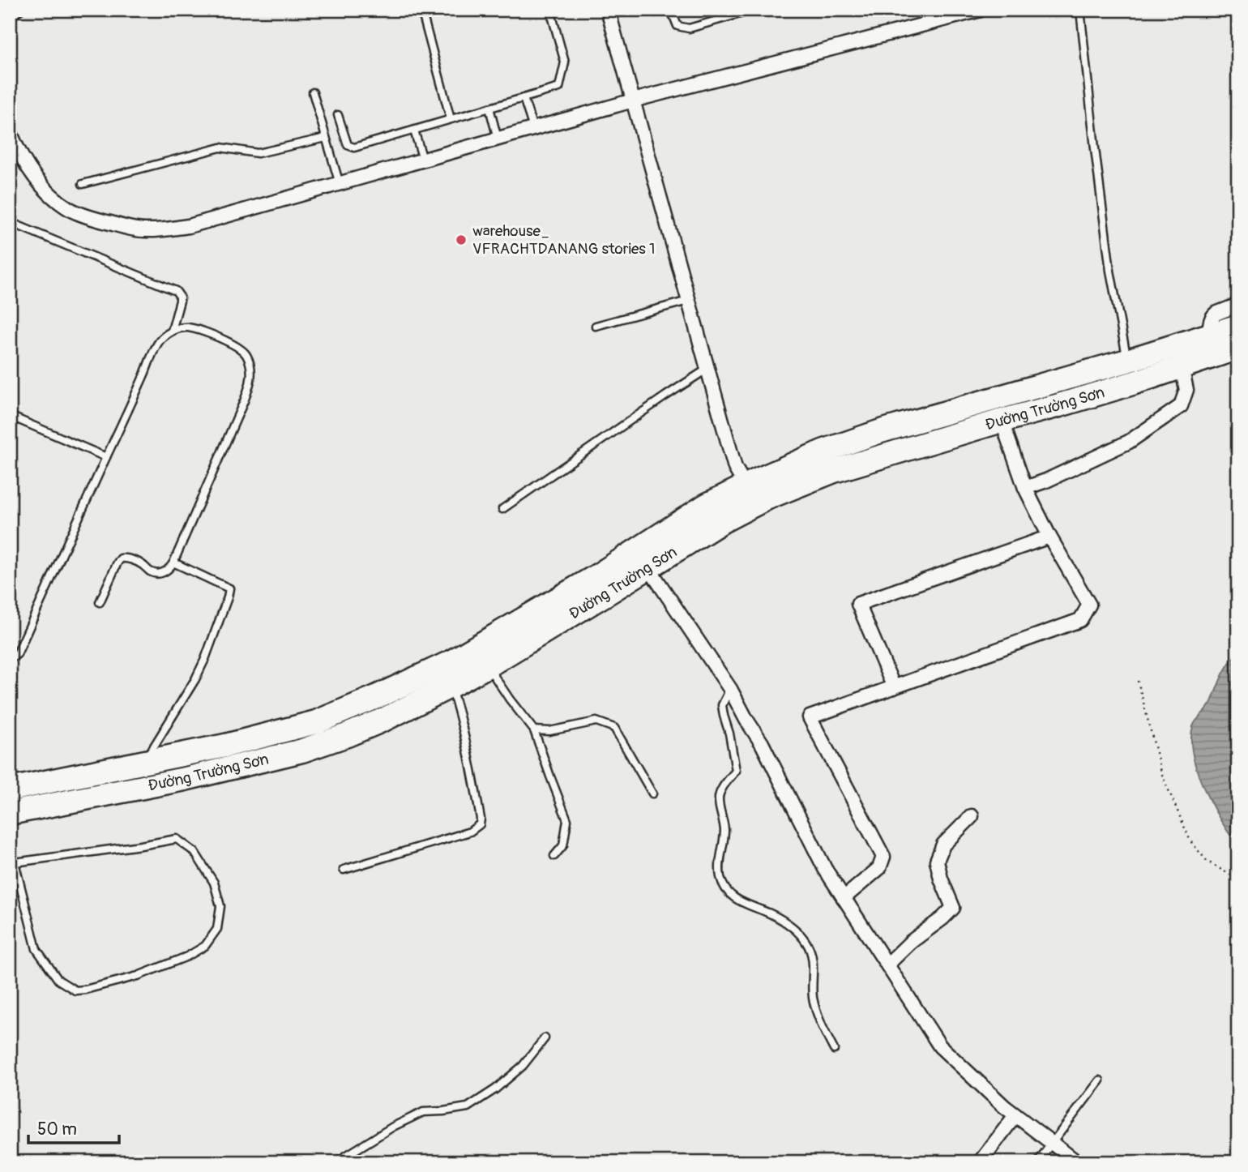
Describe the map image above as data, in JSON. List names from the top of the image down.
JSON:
{
  "streets": {
    "highway": ["Đường Trường Sơn"]
  },
  "places": ["warehouse_ VFRACHTDANANG stories 1"],
  "scale_bar": "50 m"
}
